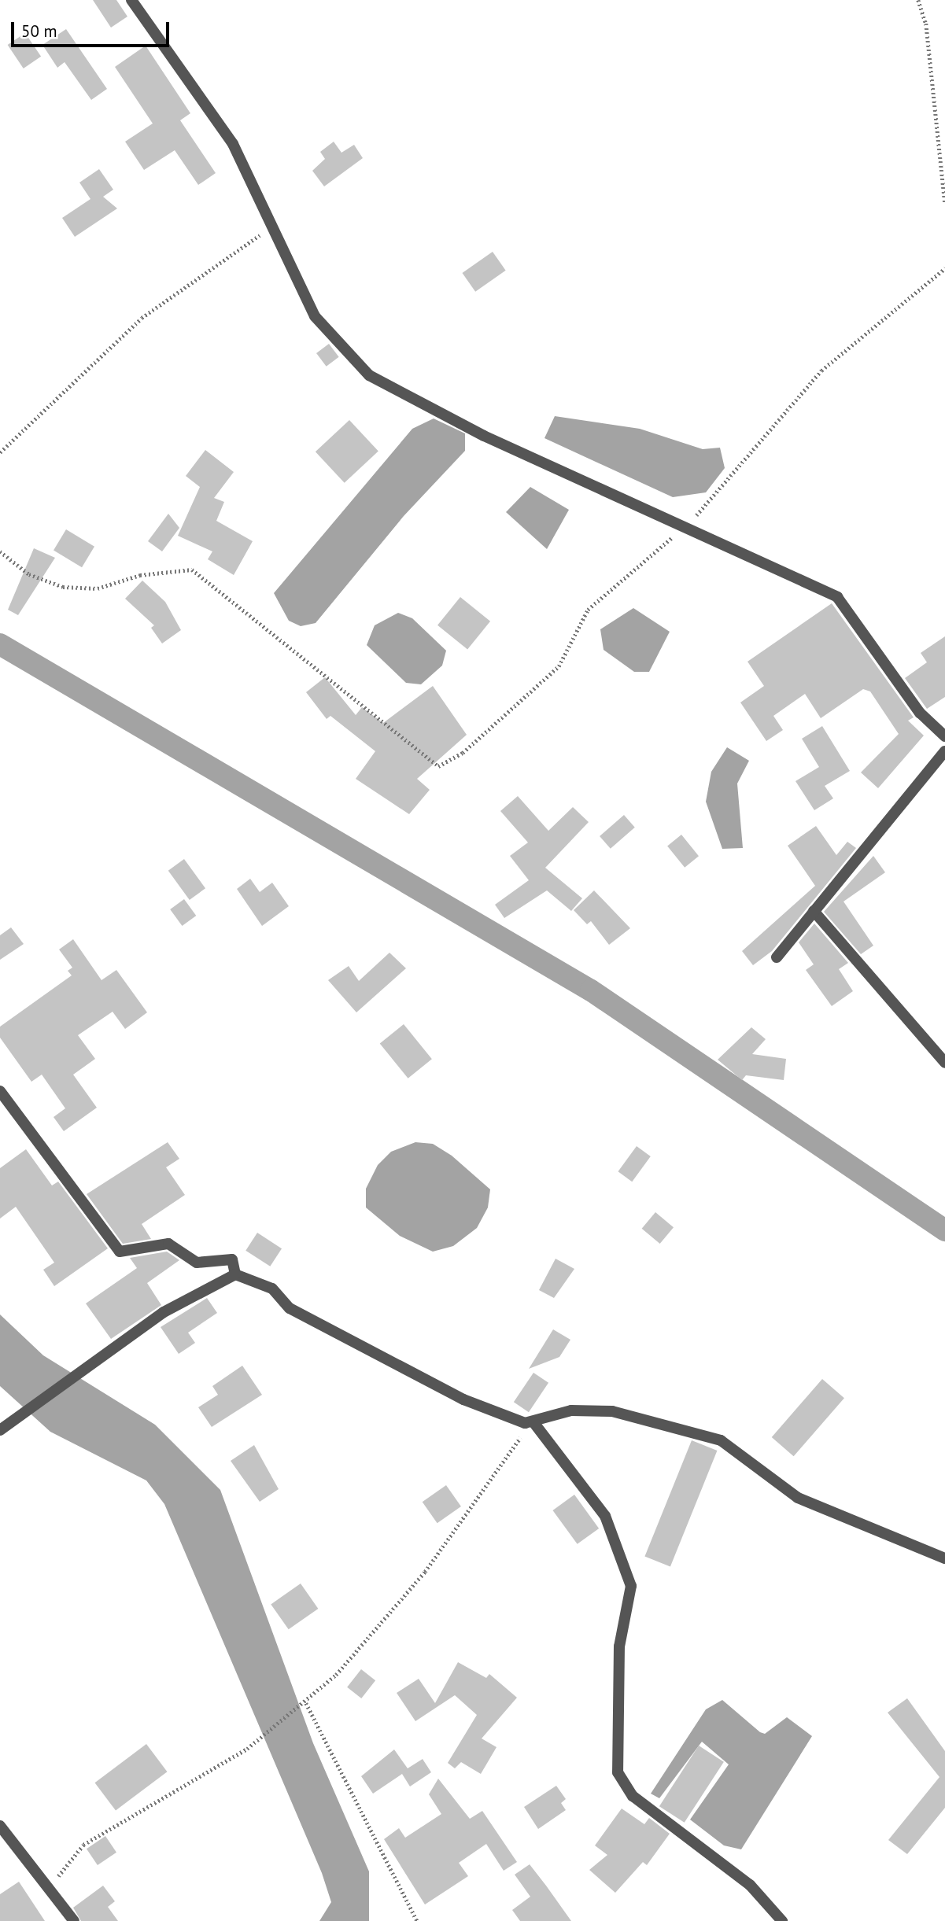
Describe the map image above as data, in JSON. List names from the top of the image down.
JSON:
{
  "scale_bar": "50 m"
}
